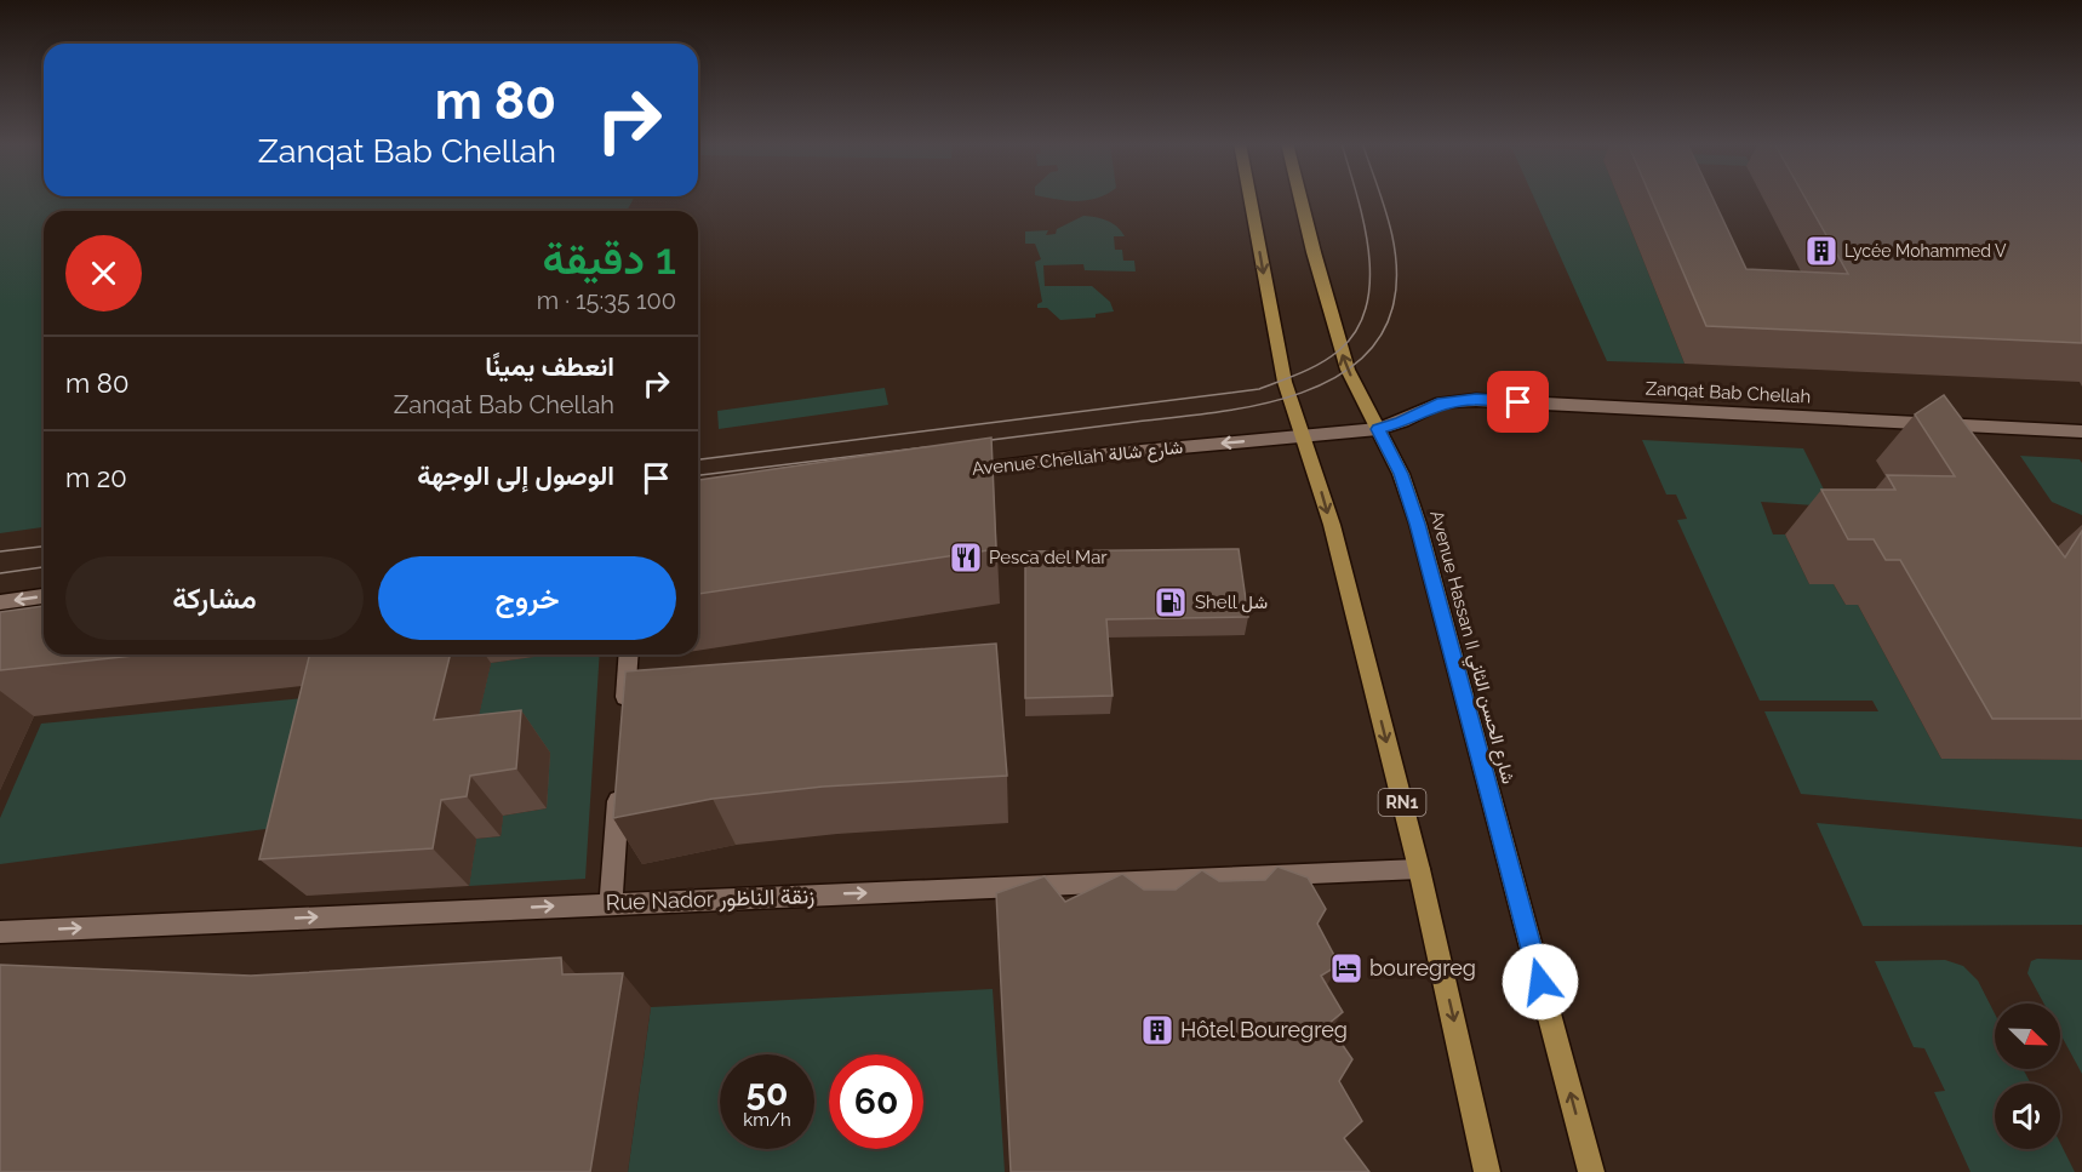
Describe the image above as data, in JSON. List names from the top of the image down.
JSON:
{
  "streets": {
    "main road": ["Avenue Hassan II شارع الحسن الثاني", "RN1"],
    "street": ["Zanqat Bab Chellah", "Avenue Chellah شارع شالة", "Rue Nador زنقة الناظور"]
  },
  "crossings": [
    ["Zanqat Bab Chellah", "Avenue Chellah شارع شالة"],
    ["Zanqat Bab Chellah", "Avenue Hassan II شارع الحسن الثاني"],
    ["Avenue Chellah شارع شالة", "Avenue Hassan II شارع الحسن الثاني"],
    ["Avenue Chellah شارع شالة", "RN1"],
    ["RN1", "Rue Nador زنقة الناظور"]
  ],
  "one_way": ["Avenue Chellah شارع شالة", "Rue Nador زنقة الناظور"],
  "places": {
    "building": ["Lycée Mohammed V", "Hôtel Bouregreg"],
    "restaurant": ["Pesca del Mar"],
    "fuel station": ["Shell شل"],
    "hotel": ["bouregreg"]
  },
  "north": "bottom right",
  "page": {
    "turn": ["80 m", "Zanqat Bab Chellah"],
    "heading": ["1 دقيقة", "100 m · 15:35"],
    "list": [
      {
        "name": "انعطف يمينًا",
        "note": "Zanqat Bab Chellah",
        "value": "80 m"
      },
      {
        "name": "الوصول إلى الوجهة",
        "value": "20 m"
      }
    ],
    "buttons": ["خروج", "مشاركة"],
    "speed": "50 km/h",
    "limit": "60"
  }
}
